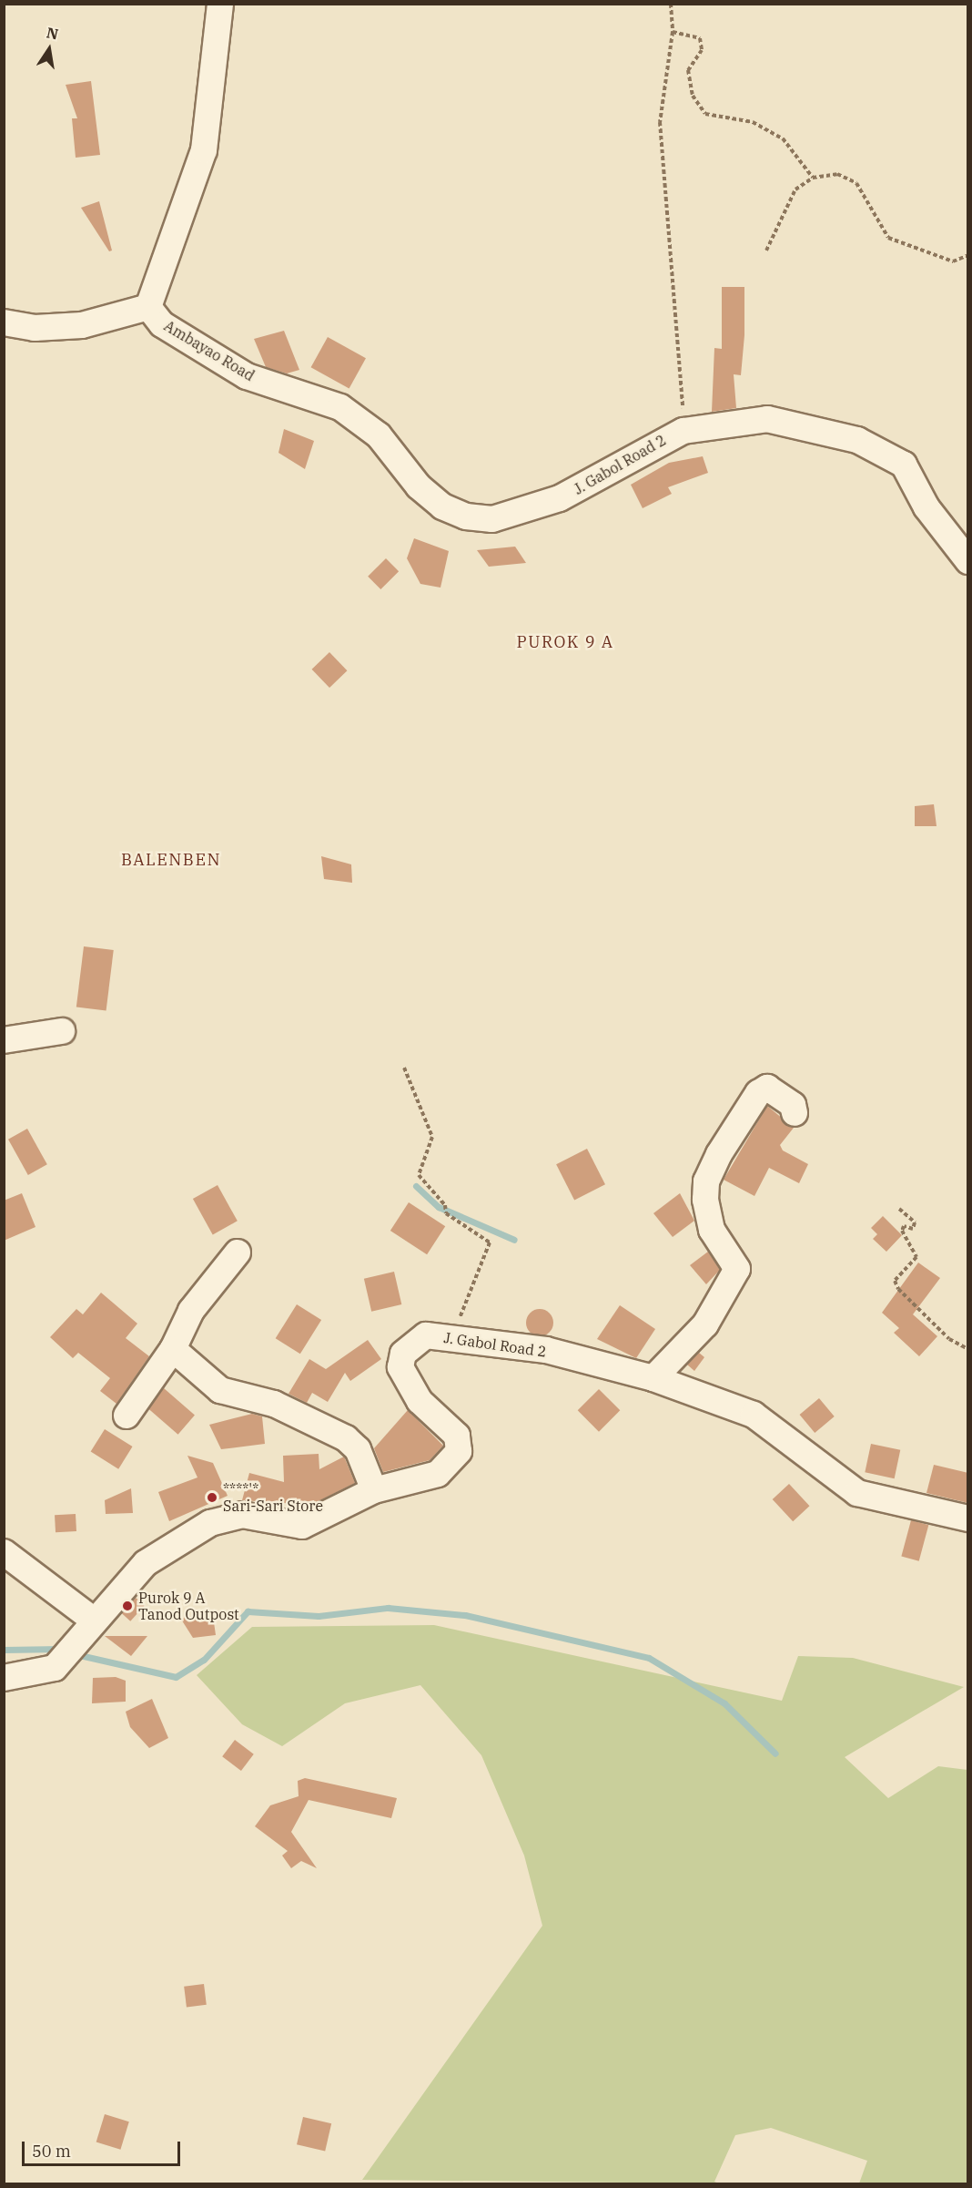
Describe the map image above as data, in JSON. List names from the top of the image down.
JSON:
{
  "streets": {
    "street": ["Ambayao Road", "J. Gabol Road 2"]
  },
  "crossings": [
    ["Ambayao Road", "J. Gabol Road 2"]
  ],
  "districts": ["PUROK 9 A", "BALENBEN"],
  "places": ["****'* Sari-Sari Store", "Purok 9 A Tanod Outpost"],
  "scale_bar": "50 m",
  "north": "top"
}
